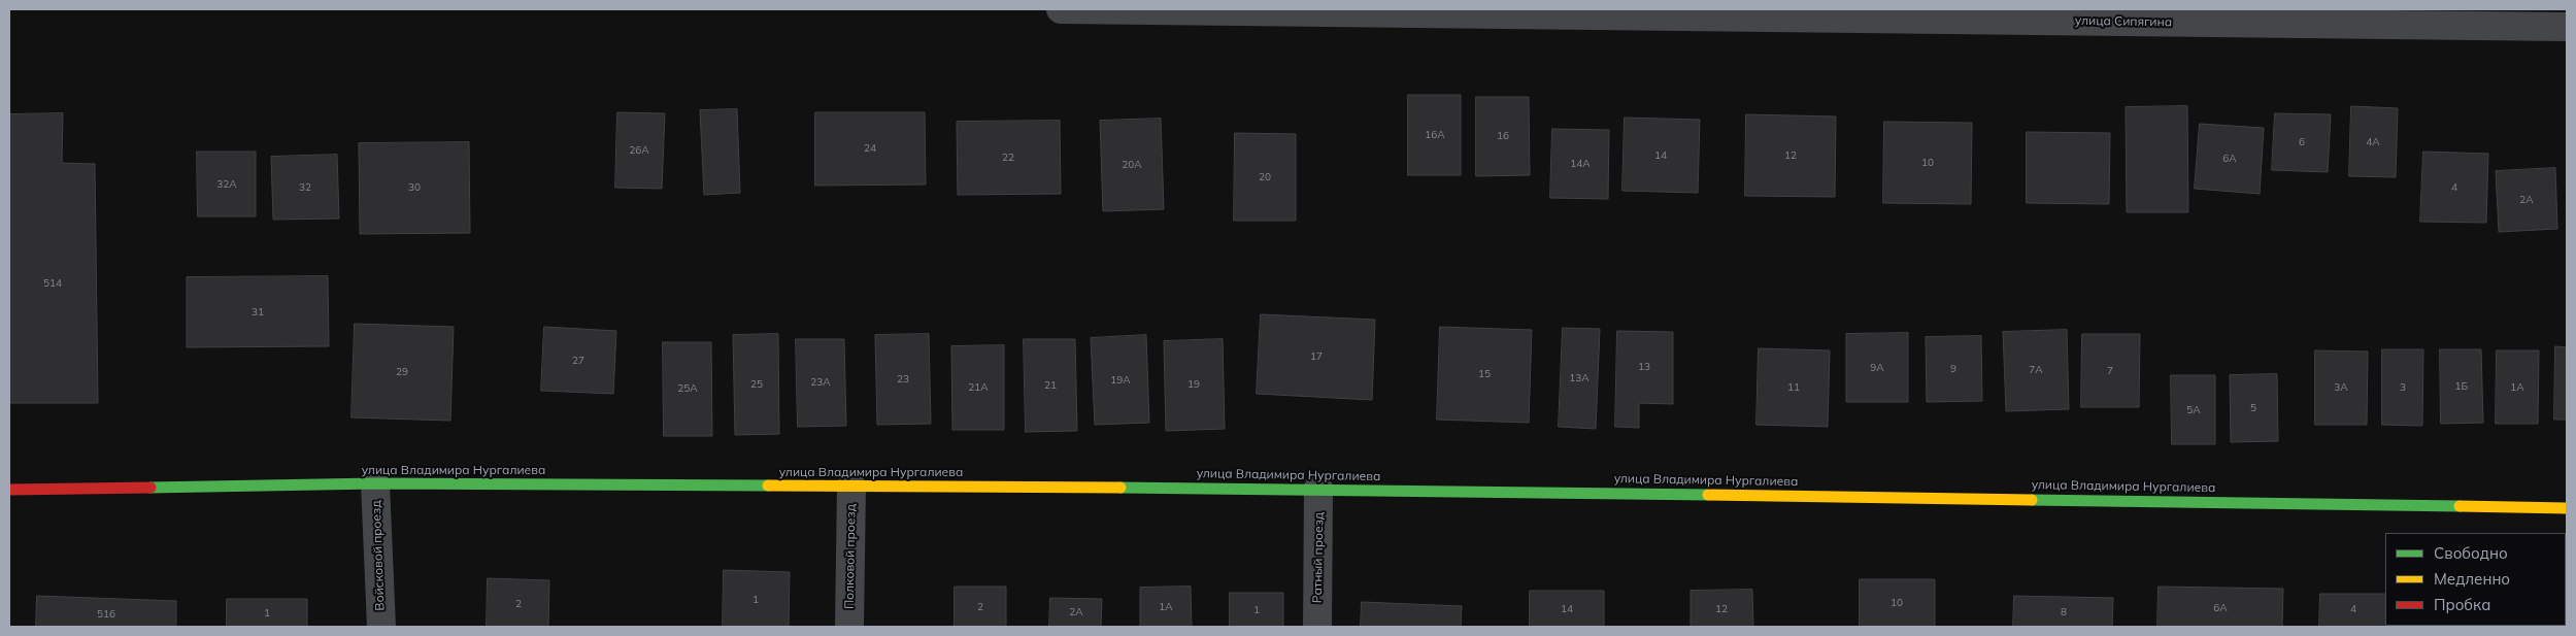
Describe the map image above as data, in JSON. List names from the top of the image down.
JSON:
{
  "streets": {
    "street": [
      "улица Сипягина",
      "улица Владимира Нургалиева",
      "Войсковой проезд",
      "Полковой проезд",
      "Ратный проезд"
    ]
  },
  "crossings": [
    ["улица Владимира Нургалиева", "Войсковой проезд"],
    ["улица Владимира Нургалиева", "Полковой проезд"],
    ["улица Владимира Нургалиева", "Ратный проезд"]
  ],
  "house_numbers": [
    "16А",
    "16",
    "6",
    "4А",
    "24",
    "26А",
    "14",
    "12",
    "22",
    "6А",
    "10",
    "14А",
    "20А",
    "20",
    "32А",
    "32",
    "30",
    "4",
    "2А",
    "514",
    "31",
    "17",
    "27",
    "13",
    "9А",
    "9",
    "7А",
    "7",
    "29",
    "15",
    "13А",
    "23",
    "19А",
    "23А",
    "25",
    "19",
    "21",
    "1Б",
    "21А",
    "11",
    "3А",
    "3",
    "1А",
    "25А",
    "5",
    "5А",
    "1",
    "10",
    "2",
    "2",
    "1А",
    "6А",
    "14",
    "12",
    "4",
    "1",
    "2А",
    "8",
    "1",
    "516"
  ],
  "legend": ["Свободно", "Медленно", "Пробка"]
}
